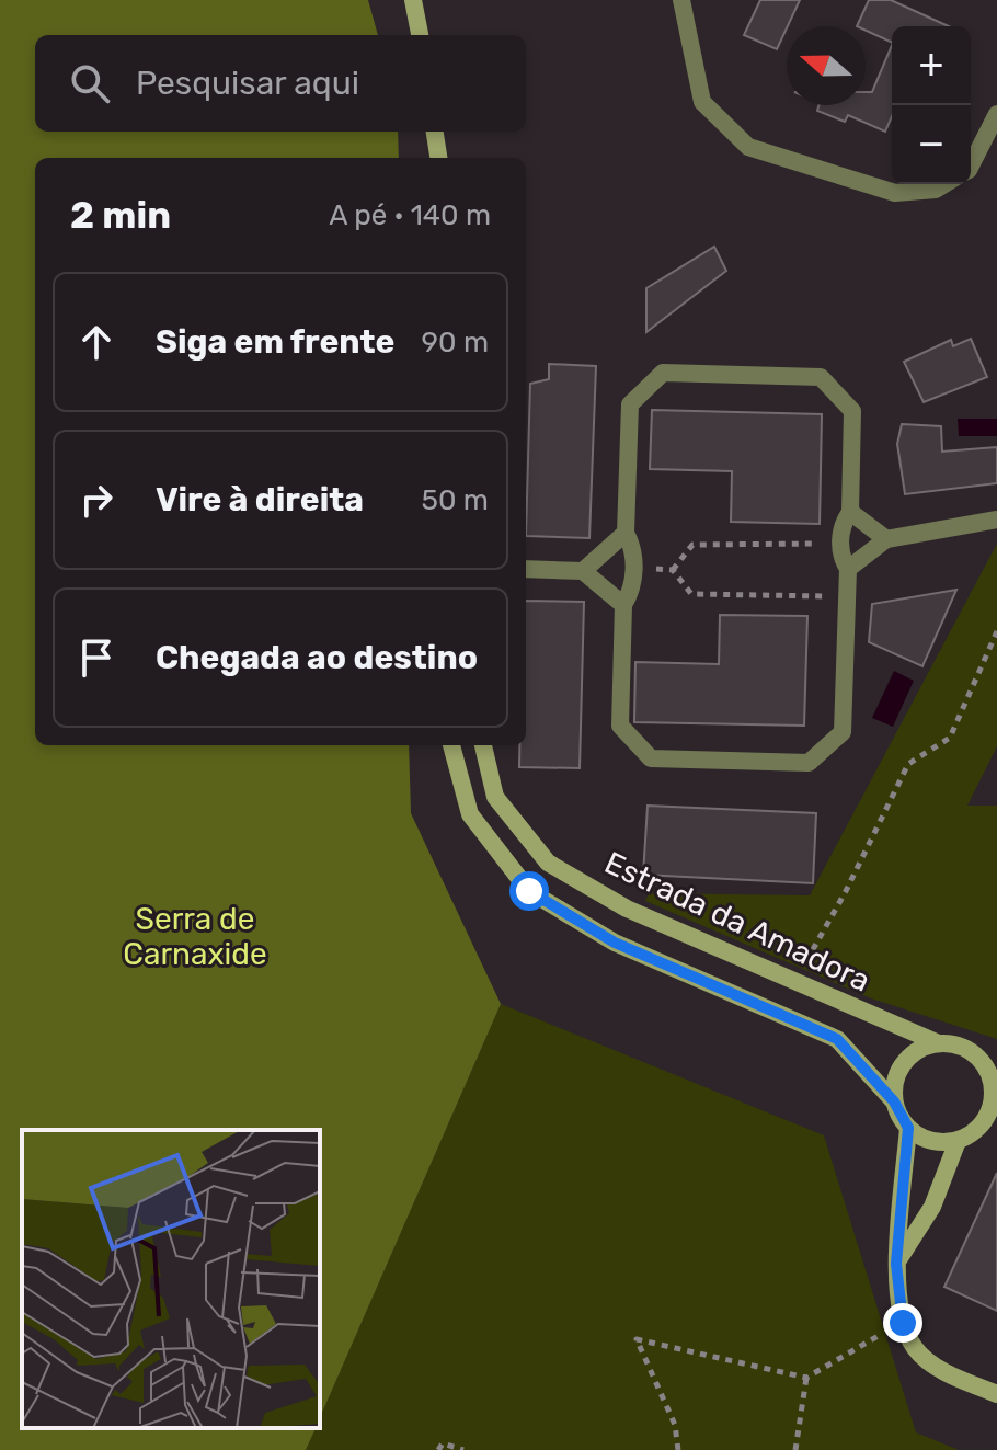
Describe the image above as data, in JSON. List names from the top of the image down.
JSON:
{
  "streets": {
    "street": ["Estrada da Amadora"]
  },
  "parks": ["Serra de Carnaxide"],
  "north": "left",
  "page": {
    "map_buttons": ["+", "−"],
    "search": "Pesquisar aqui",
    "heading": ["2 min", "A pé · 140 m"],
    "list": [
      ["Siga em frente", "90 m"],
      ["Vire à direita", "50 m"],
      "Chegada ao destino"
    ]
  }
}
